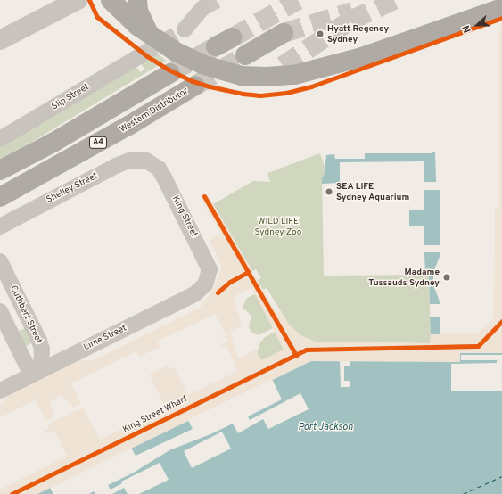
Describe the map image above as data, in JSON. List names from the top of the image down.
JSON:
{
  "streets": {
    "highway": ["Western Distributor", "A4"],
    "street": [
      "Slip Street",
      "Shelley Street",
      "King Street",
      "Cuthbert Street",
      "Lime Street"
    ],
    "cycle path": ["King Street Wharf"]
  },
  "crossings": [
    ["Shelley Street", "King Street"],
    ["King Street", "Lime Street"],
    ["Cuthbert Street", "Lime Street"]
  ],
  "water": ["Port Jackson"],
  "parks": ["WILD LIFE Sydney Zoo"],
  "places": ["Hyatt Regency Sydney", "SEA LIFE Sydney Aquarium", "Madame Tussauds Sydney"],
  "north": "left"
}
